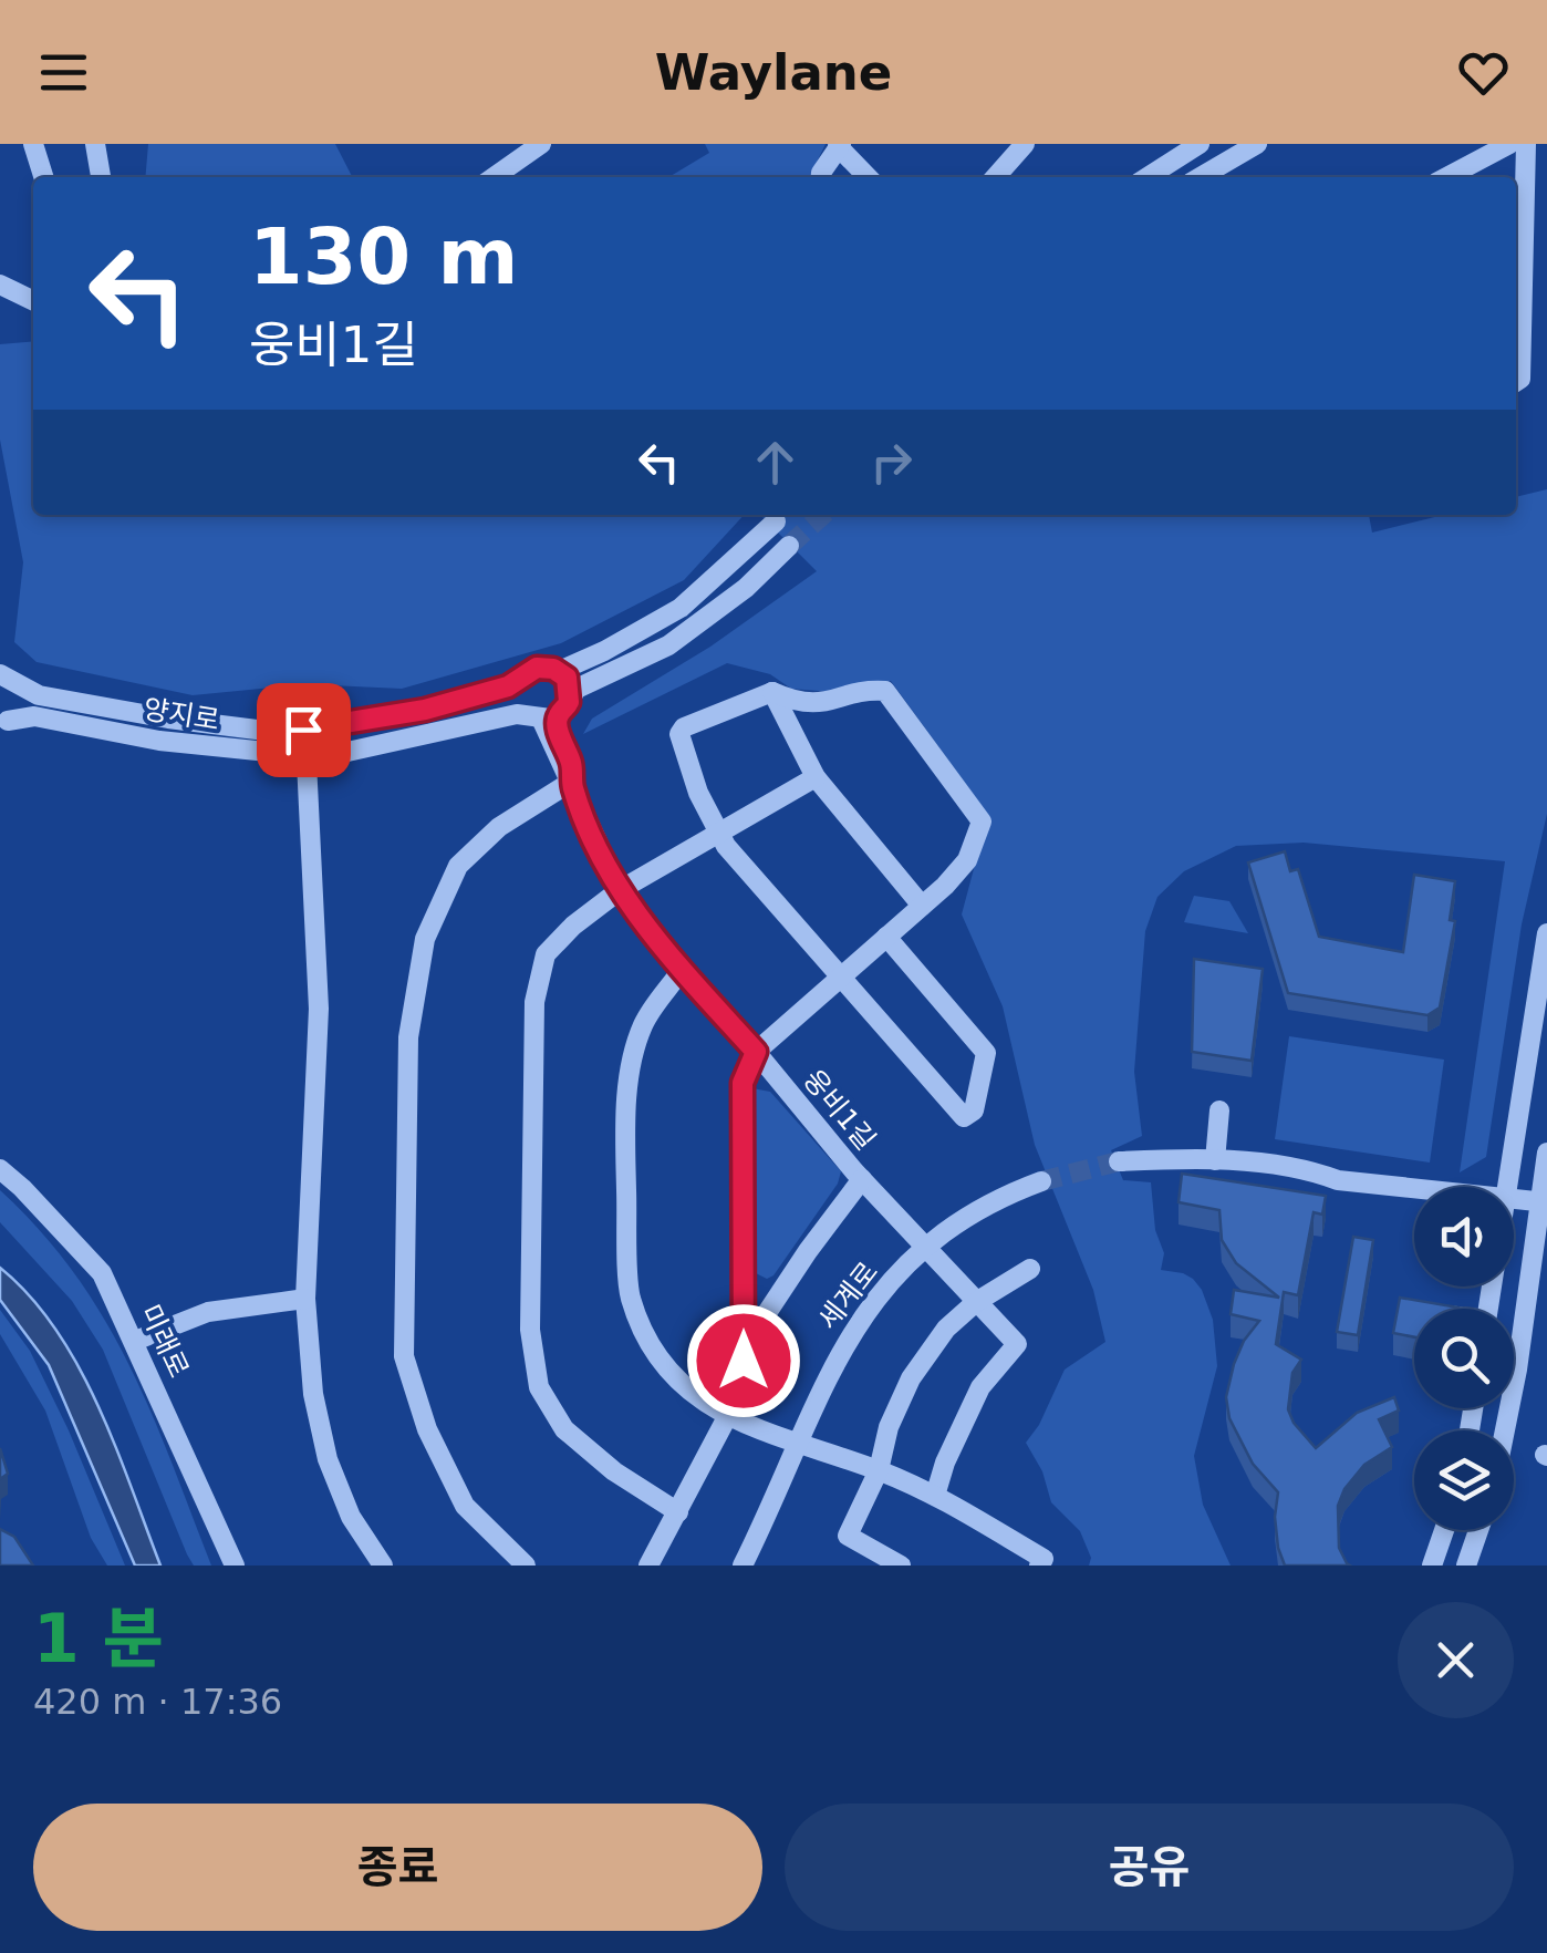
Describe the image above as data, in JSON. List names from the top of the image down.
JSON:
{
  "streets": {
    "street": [
      "양지로",
      "웅비1길",
      "세계로",
      "미래로"
    ]
  },
  "crossings": [
    ["양지로", "웅비1길"],
    ["웅비1길", "세계로"]
  ],
  "page": {
    "header": "Waylane",
    "turn": ["130 m", "웅비1길"],
    "heading": ["1 분", "420 m · 17:36"],
    "buttons": ["종료", "공유"]
  }
}
